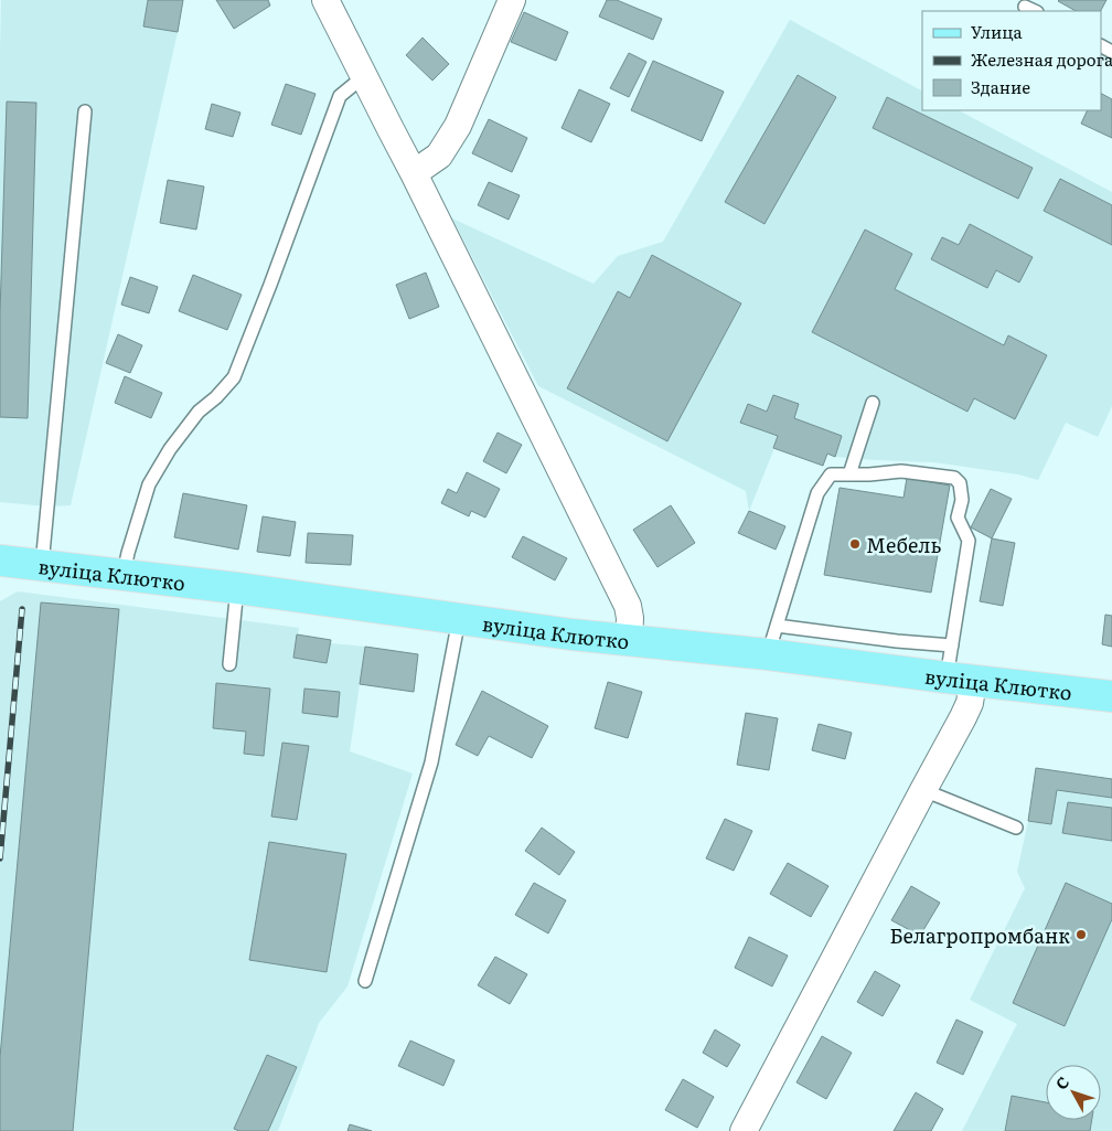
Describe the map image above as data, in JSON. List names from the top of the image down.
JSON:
{
  "streets": {
    "main road": ["вуліца Клютко"]
  },
  "places": ["Мебель", "Белагропромбанк"],
  "legend": ["Улица", "Железная дорога", "Здание"],
  "north": "top left"
}
